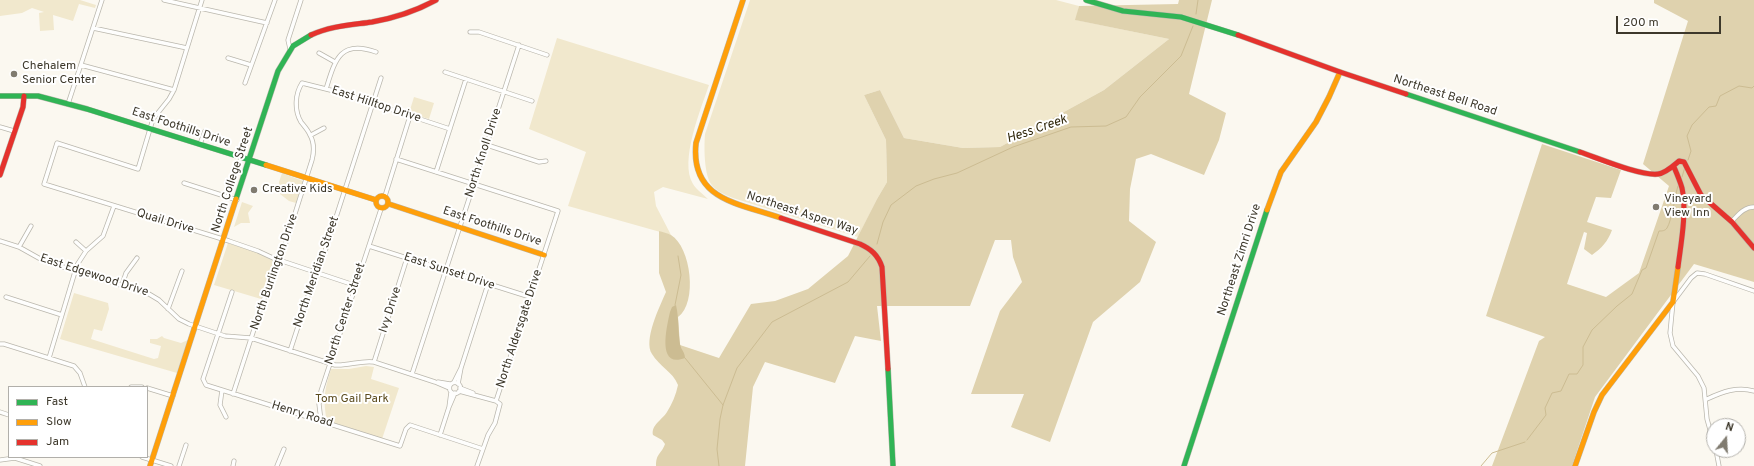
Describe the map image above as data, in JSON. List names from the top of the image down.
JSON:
{
  "streets": {
    "street": [
      "Northeast Bell Road",
      "East Hilltop Drive",
      "East Foothills Drive",
      "North Knoll Drive",
      "North College Street",
      "Northeast Aspen Way",
      "Quail Drive",
      "Northeast Zimri Drive",
      "North Burlington Drive",
      "North Meridian Street",
      "East Sunset Drive",
      "East Edgewood Drive",
      "Ivy Drive",
      "North Center Street",
      "North Aldersgate Drive",
      "Henry Road"
    ]
  },
  "crossings": [
    ["Northeast Bell Road", "Northeast Zimri Drive"],
    ["East Hilltop Drive", "North Burlington Drive"],
    ["East Hilltop Drive", "North Meridian Street"],
    ["East Foothills Drive", "North Knoll Drive"],
    ["East Foothills Drive", "North College Street"],
    ["East Foothills Drive", "Quail Drive"],
    ["East Foothills Drive", "North Burlington Drive"],
    ["East Foothills Drive", "North Meridian Street"],
    ["East Foothills Drive", "North Center Street"],
    ["East Foothills Drive", "North Aldersgate Drive"],
    ["North Knoll Drive", "East Sunset Drive"],
    ["North Knoll Drive", "East Edgewood Drive"],
    ["North Knoll Drive", "North Aldersgate Drive"],
    ["North College Street", "Quail Drive"],
    ["North College Street", "East Edgewood Drive"],
    ["Quail Drive", "North Burlington Drive"],
    ["Quail Drive", "North Meridian Street"],
    ["Quail Drive", "North Center Street"],
    ["North Burlington Drive", "East Edgewood Drive"],
    ["North Burlington Drive", "Henry Road"],
    ["North Meridian Street", "East Edgewood Drive"],
    ["East Sunset Drive", "Ivy Drive"],
    ["East Sunset Drive", "North Center Street"],
    ["East Sunset Drive", "North Aldersgate Drive"],
    ["East Edgewood Drive", "Ivy Drive"],
    ["East Edgewood Drive", "North Center Street"],
    ["East Edgewood Drive", "Henry Road"],
    ["North Center Street", "Henry Road"]
  ],
  "water": ["Hess Creek"],
  "parks": ["Tom Gail Park"],
  "places": ["Chehalem Senior Center", "Creative Kids", "Vineyard View Inn"],
  "legend": ["Fast", "Slow", "Jam"],
  "scale_bar": "200 m",
  "north": "top"
}
